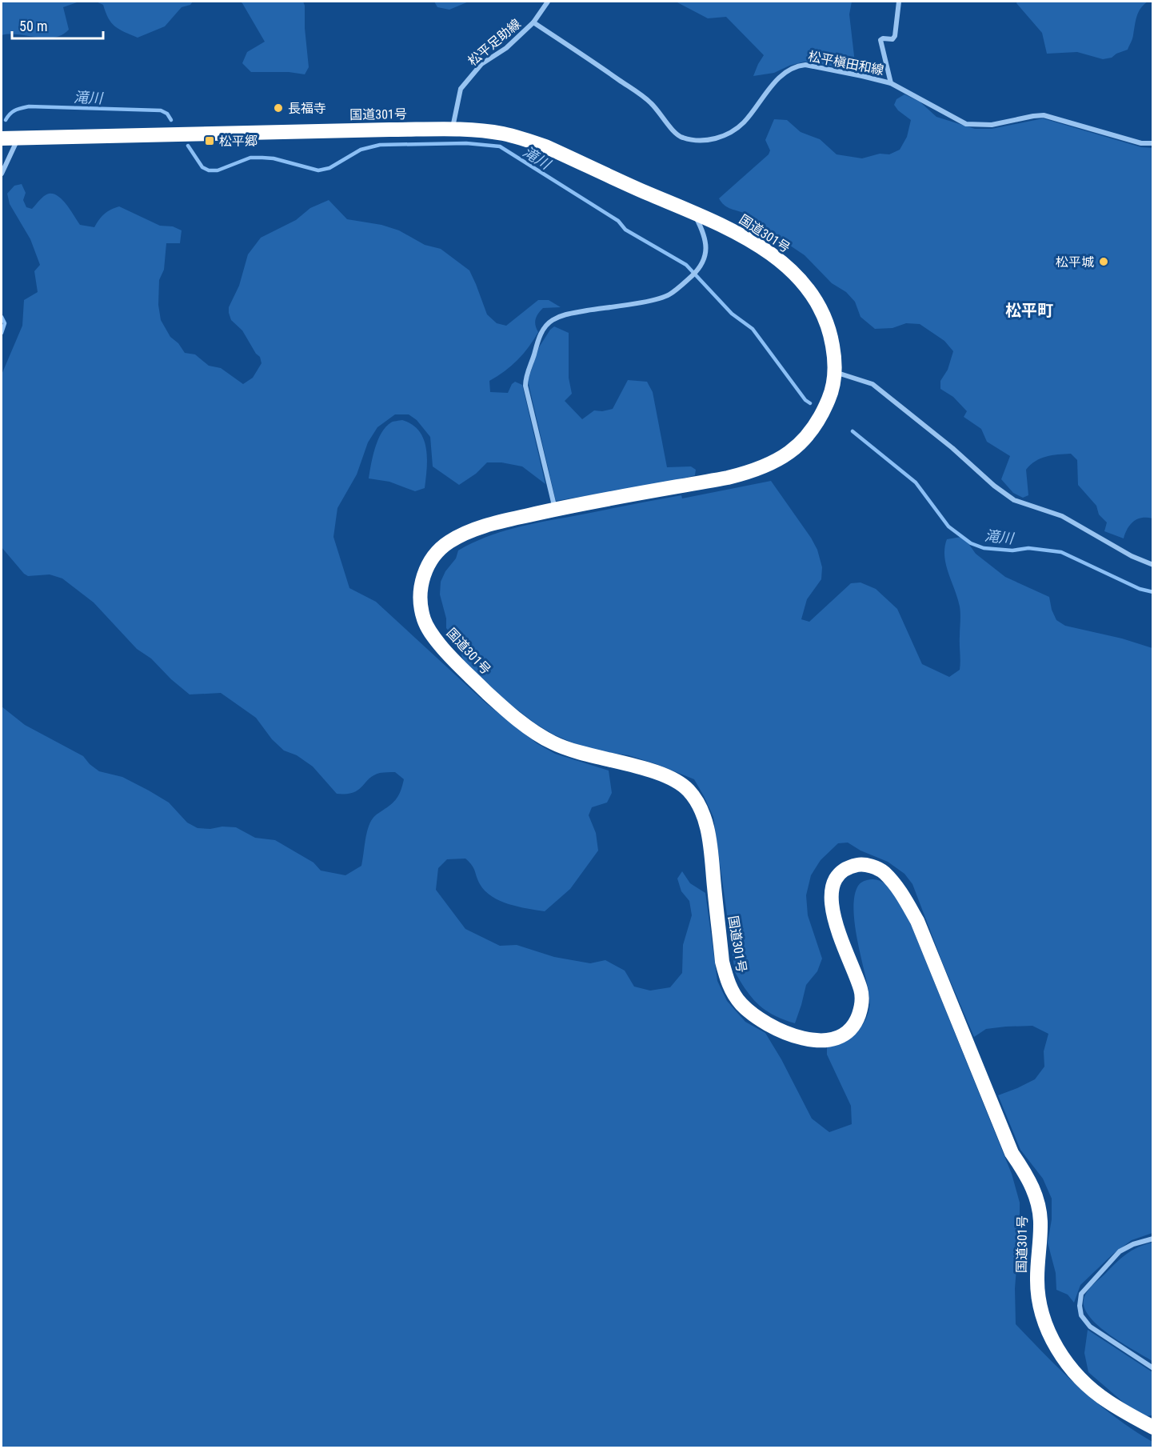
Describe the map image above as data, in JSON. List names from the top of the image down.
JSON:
{
  "streets": {
    "highway": ["国道301号"],
    "street": ["松平足助線", "松平槇田和線"]
  },
  "crossings": [
    ["松平足助線", "松平槇田和線"],
    ["松平足助線", "国道301号"]
  ],
  "districts": ["松平町"],
  "water": ["滝川"],
  "places": {
    "other": ["長福寺", "松平城"],
    "transit": ["松平郷"]
  },
  "scale_bar": "50 m"
}
